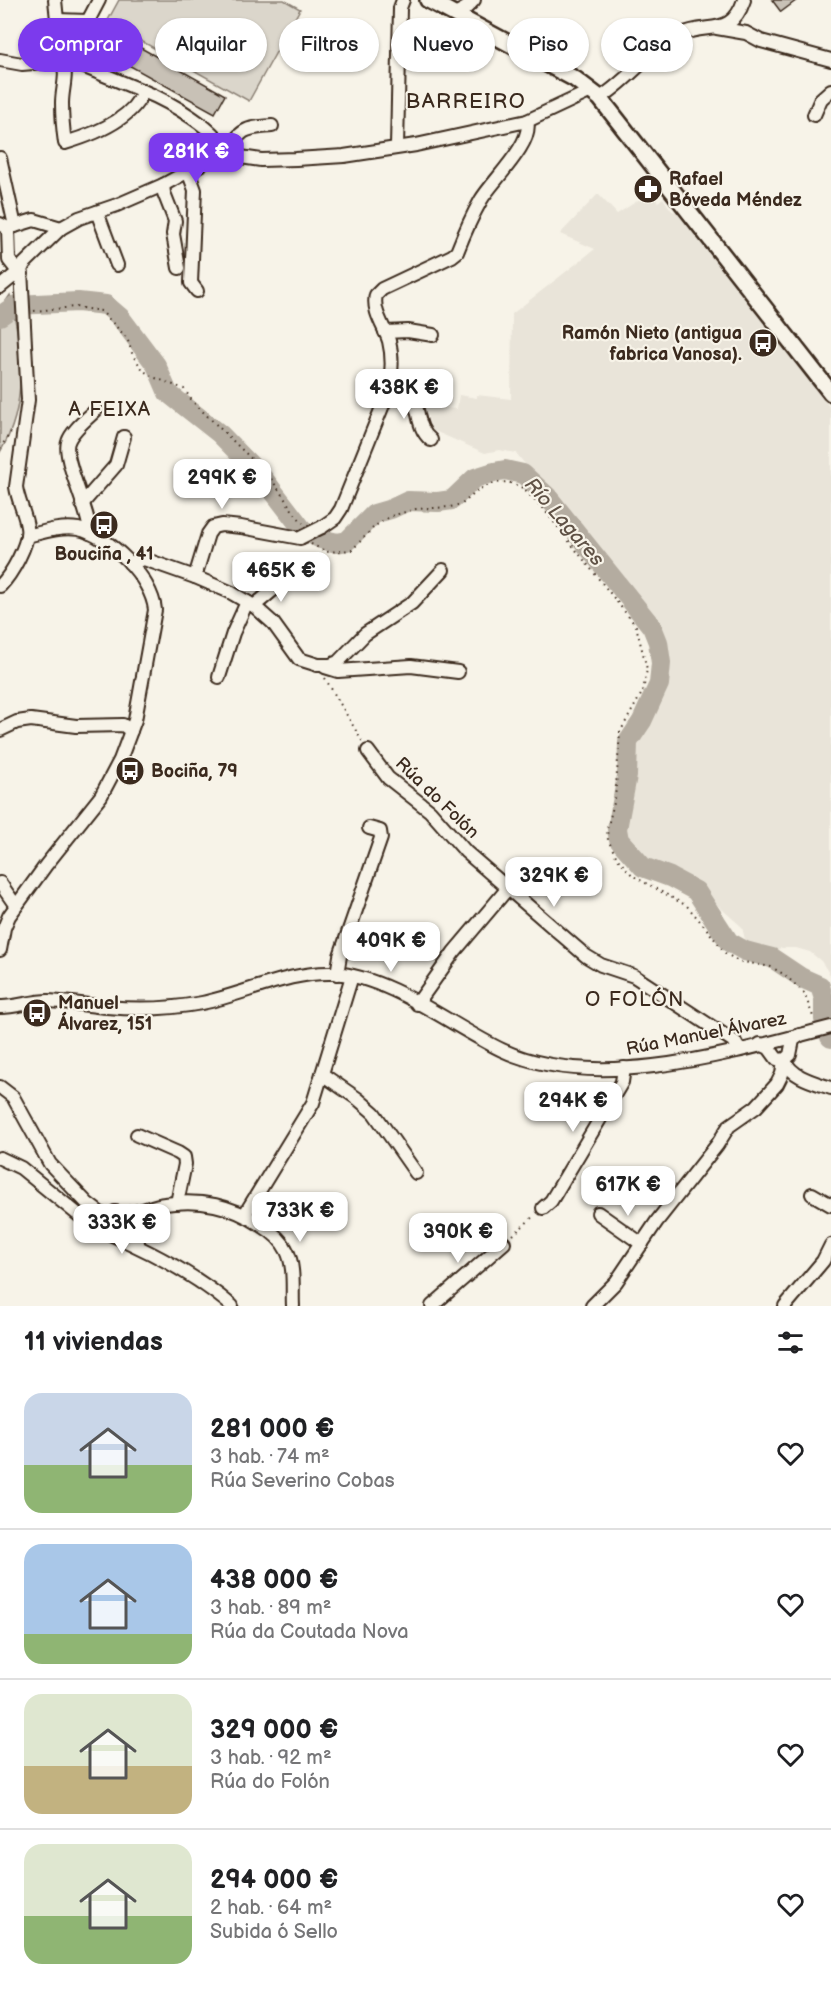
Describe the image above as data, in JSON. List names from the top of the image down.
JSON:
{
  "streets": {
    "street": ["Rúa do Folón", "Rúa Manuel Álvarez"]
  },
  "crossings": [
    ["Rúa do Folón", "Rúa Manuel Álvarez"]
  ],
  "districts": ["BARREIRO", "A FEIXA", "O FOLÓN"],
  "water": ["Río Lagares"],
  "places": {
    "pharmacy": ["Rafael Bóveda Méndez"],
    "bus stop": [
      "Ramón Nieto (antigua fabrica Vanosa).",
      "Bouciña , 41",
      "Bociña, 79",
      "Manuel Álvarez, 151"
    ]
  },
  "page": {
    "chip": [
      "Comprar",
      "Alquilar",
      "Filtros",
      "Nuevo",
      "Piso",
      "Casa"
    ],
    "price": [
      "281K €",
      "438K €",
      "299K €",
      "465K €",
      "329K €",
      "409K €",
      "294K €",
      "617K €",
      "733K €",
      "333K €",
      "390K €"
    ],
    "heading": "11 viviendas",
    "list": [
      {
        "name": "281 000 €",
        "note": "3 hab. · 74 m² · Rúa Severino Cobas"
      },
      {
        "name": "438 000 €",
        "note": "3 hab. · 89 m² · Rúa da Coutada Nova"
      },
      {
        "name": "329 000 €",
        "note": "3 hab. · 92 m² · Rúa do Folón"
      },
      {
        "name": "294 000 €",
        "note": "2 hab. · 64 m² · Subida ó Sello"
      }
    ]
  }
}
